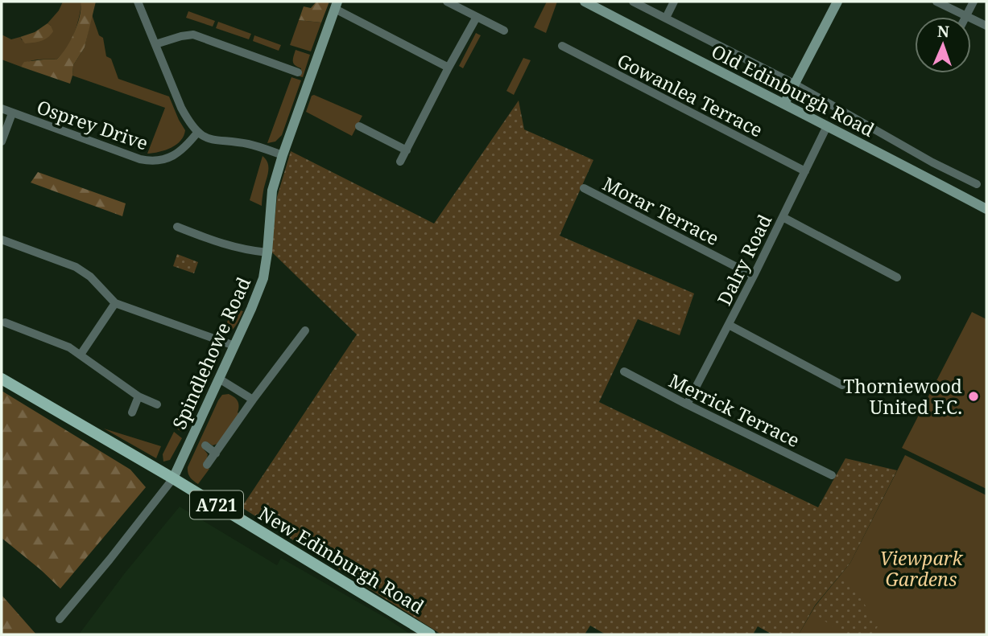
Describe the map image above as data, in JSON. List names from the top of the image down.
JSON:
{
  "streets": {
    "main road": ["A721", "New Edinburgh Road"],
    "street": [
      "Old Edinburgh Road",
      "Gowanlea Terrace",
      "Osprey Drive",
      "Morar Terrace",
      "Dalry Road",
      "Spindlehowe Road",
      "Merrick Terrace"
    ]
  },
  "crossings": [
    ["Old Edinburgh Road", "Dalry Road"],
    ["Gowanlea Terrace", "Dalry Road"],
    ["Morar Terrace", "Dalry Road"],
    ["Dalry Road", "Merrick Terrace"],
    ["Spindlehowe Road", "New Edinburgh Road"]
  ],
  "parks": ["Viewpark Gardens"],
  "places": ["Thorniewood United F.C."],
  "north": "top"
}
